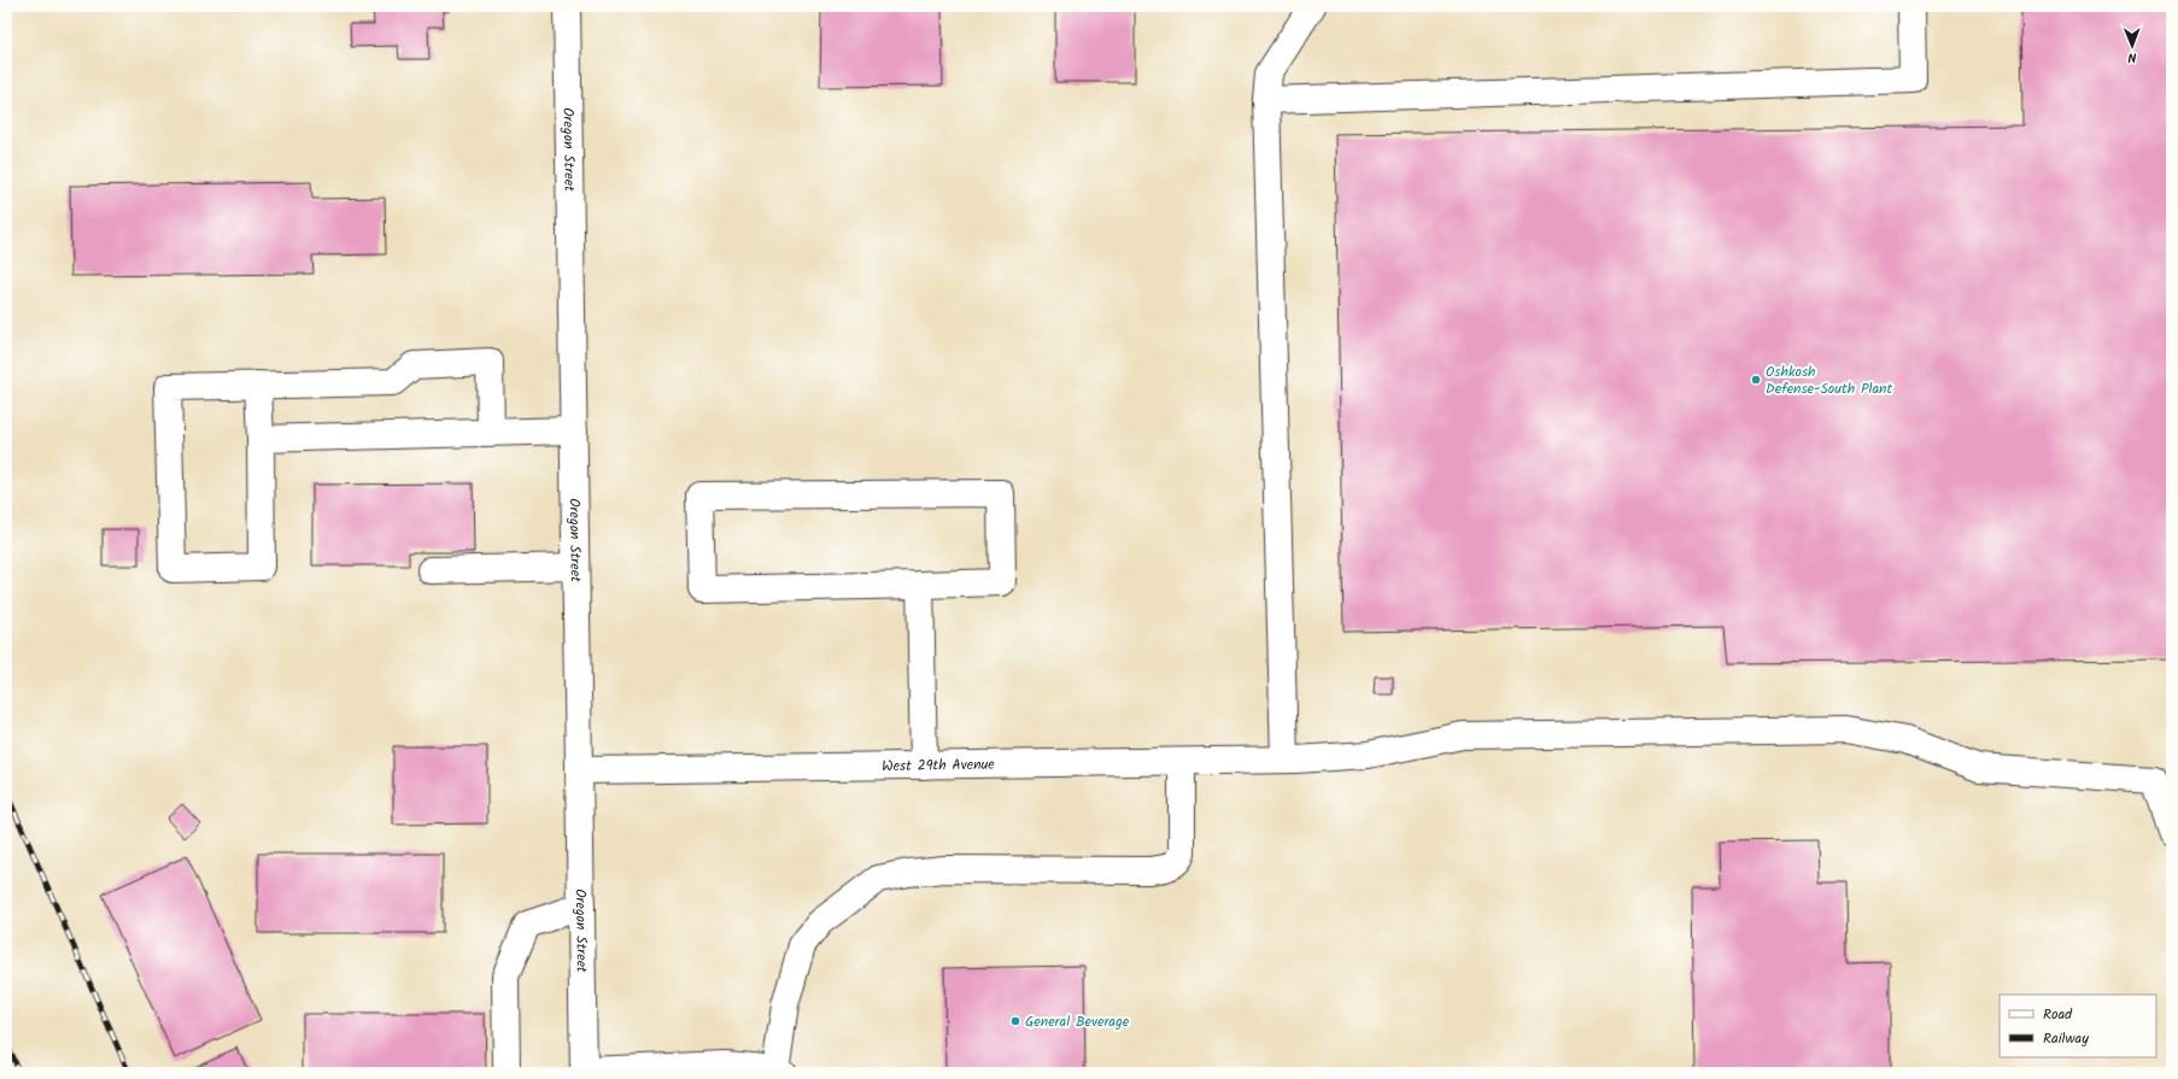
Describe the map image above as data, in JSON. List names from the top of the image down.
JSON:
{
  "streets": {
    "street": ["Oregon Street", "West 29th Avenue"]
  },
  "crossings": [
    ["Oregon Street", "West 29th Avenue"]
  ],
  "places": ["Oshkosh Defense-South Plant", "General Beverage"],
  "legend": ["Road", "Railway"],
  "north": "bottom"
}
